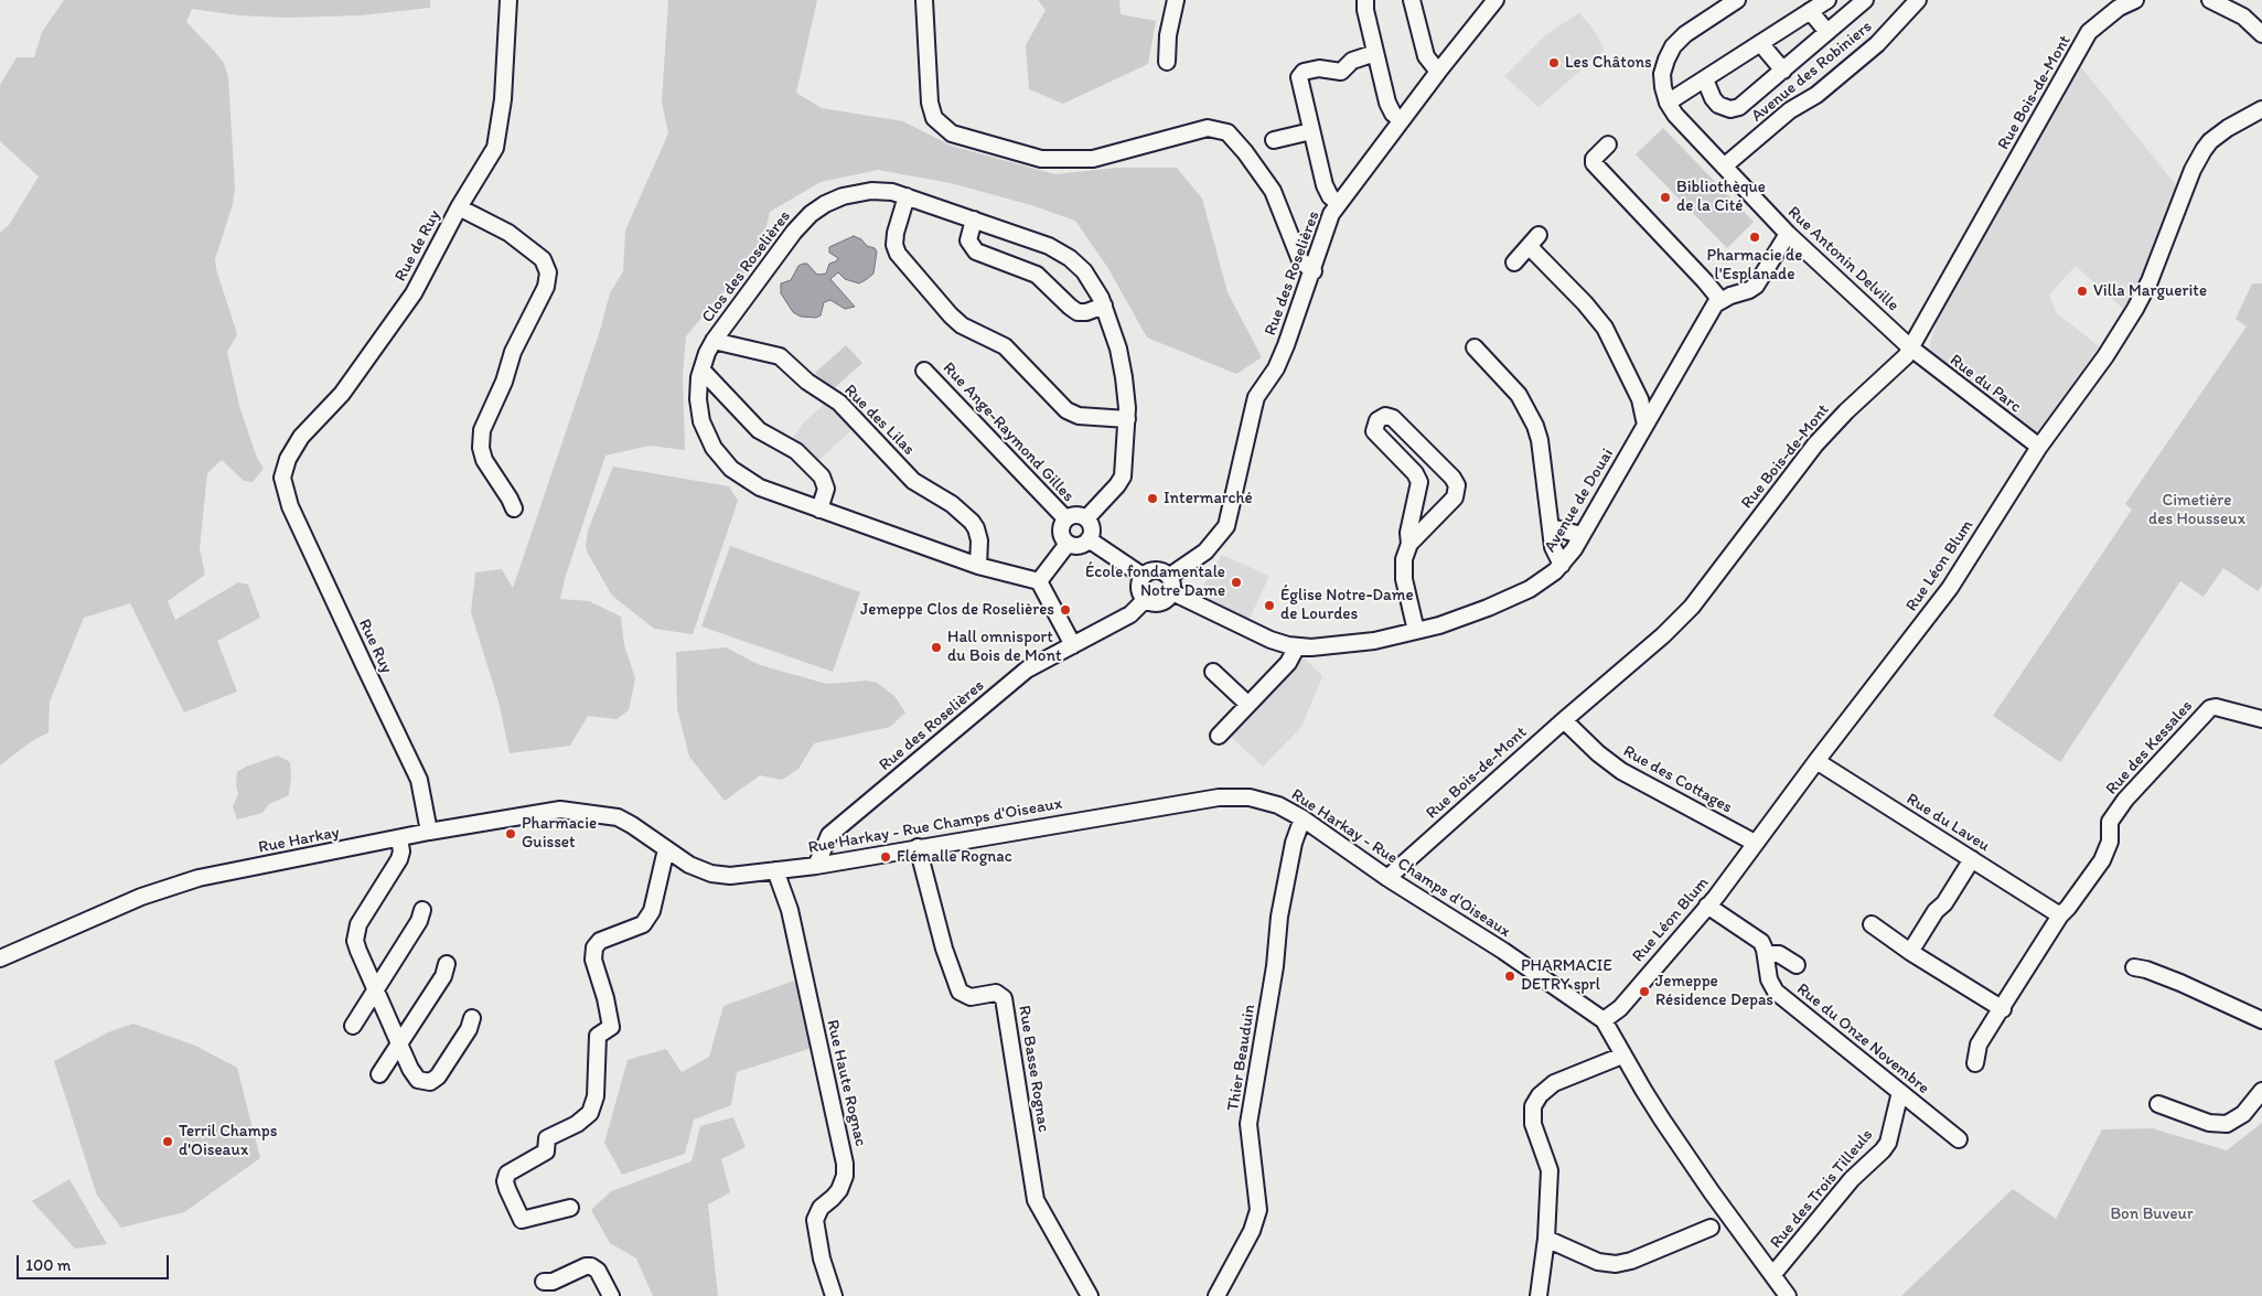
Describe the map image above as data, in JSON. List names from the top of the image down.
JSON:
{
  "streets": {
    "street": [
      "Avenue des Robiniers",
      "Rue Bois-de-Mont",
      "Rue de Ruy",
      "Rue Antonin Delville",
      "Clos des Roselières",
      "Rue des Roselières",
      "Rue du Parc",
      "Rue des Lilas",
      "Rue Ange-Raymond Gilles",
      "Avenue de Douai",
      "Rue Léon Blum",
      "Rue Ruy",
      "Rue des Kessales",
      "Rue des Cottages",
      "Rue du Laveu",
      "Rue Harkay - Rue Champs d'Oiseaux",
      "Rue Harkay",
      "Rue du Onze Novembre",
      "Thier Beauduin",
      "Rue Basse Rognac",
      "Rue Haute Rognac",
      "Rue des Trois Tilleuls"
    ]
  },
  "crossings": [
    ["Avenue des Robiniers", "Rue Antonin Delville"],
    ["Rue Bois-de-Mont", "Rue Antonin Delville"],
    ["Rue Bois-de-Mont", "Rue du Parc"],
    ["Rue Bois-de-Mont", "Rue des Cottages"],
    ["Rue Bois-de-Mont", "Rue Harkay - Rue Champs d'Oiseaux"],
    ["Rue de Ruy", "Rue Ruy"],
    ["Rue Antonin Delville", "Rue du Parc"],
    ["Clos des Roselières", "Rue des Lilas"],
    ["Clos des Roselières", "Rue Ange-Raymond Gilles"],
    ["Rue des Roselières", "Avenue de Douai"],
    ["Rue des Roselières", "Rue Harkay - Rue Champs d'Oiseaux"],
    ["Rue du Parc", "Rue Léon Blum"],
    ["Rue Léon Blum", "Rue des Cottages"],
    ["Rue Léon Blum", "Rue du Laveu"],
    ["Rue Léon Blum", "Rue Harkay - Rue Champs d'Oiseaux"],
    ["Rue Léon Blum", "Rue du Onze Novembre"],
    ["Rue Ruy", "Rue Harkay"],
    ["Rue des Kessales", "Rue du Laveu"],
    ["Rue Harkay - Rue Champs d'Oiseaux", "Rue Harkay"],
    ["Rue Harkay - Rue Champs d'Oiseaux", "Thier Beauduin"],
    ["Rue Harkay - Rue Champs d'Oiseaux", "Rue Basse Rognac"],
    ["Rue Harkay - Rue Champs d'Oiseaux", "Rue Haute Rognac"],
    ["Rue Harkay - Rue Champs d'Oiseaux", "Rue des Trois Tilleuls"],
    ["Rue du Onze Novembre", "Rue des Trois Tilleuls"]
  ],
  "parks": ["Cimetière des Housseux", "Bon Buveur"],
  "places": [
    "Les Châtons",
    "Bibliothèque de la Cité",
    "Pharmacie de l'Esplanade",
    "Villa Marguerite",
    "Intermarché",
    "École fondamentale Notre Dame",
    "Église Notre-Dame de Lourdes",
    "Jemeppe Clos de Roselières",
    "Hall omnisport du Bois de Mont",
    "Pharmacie Guisset",
    "Flémalle Rognac",
    "PHARMACIE DETRY sprl",
    "Jemeppe Résidence Depas",
    "Terril Champs d'Oiseaux"
  ],
  "scale_bar": "100 m"
}
